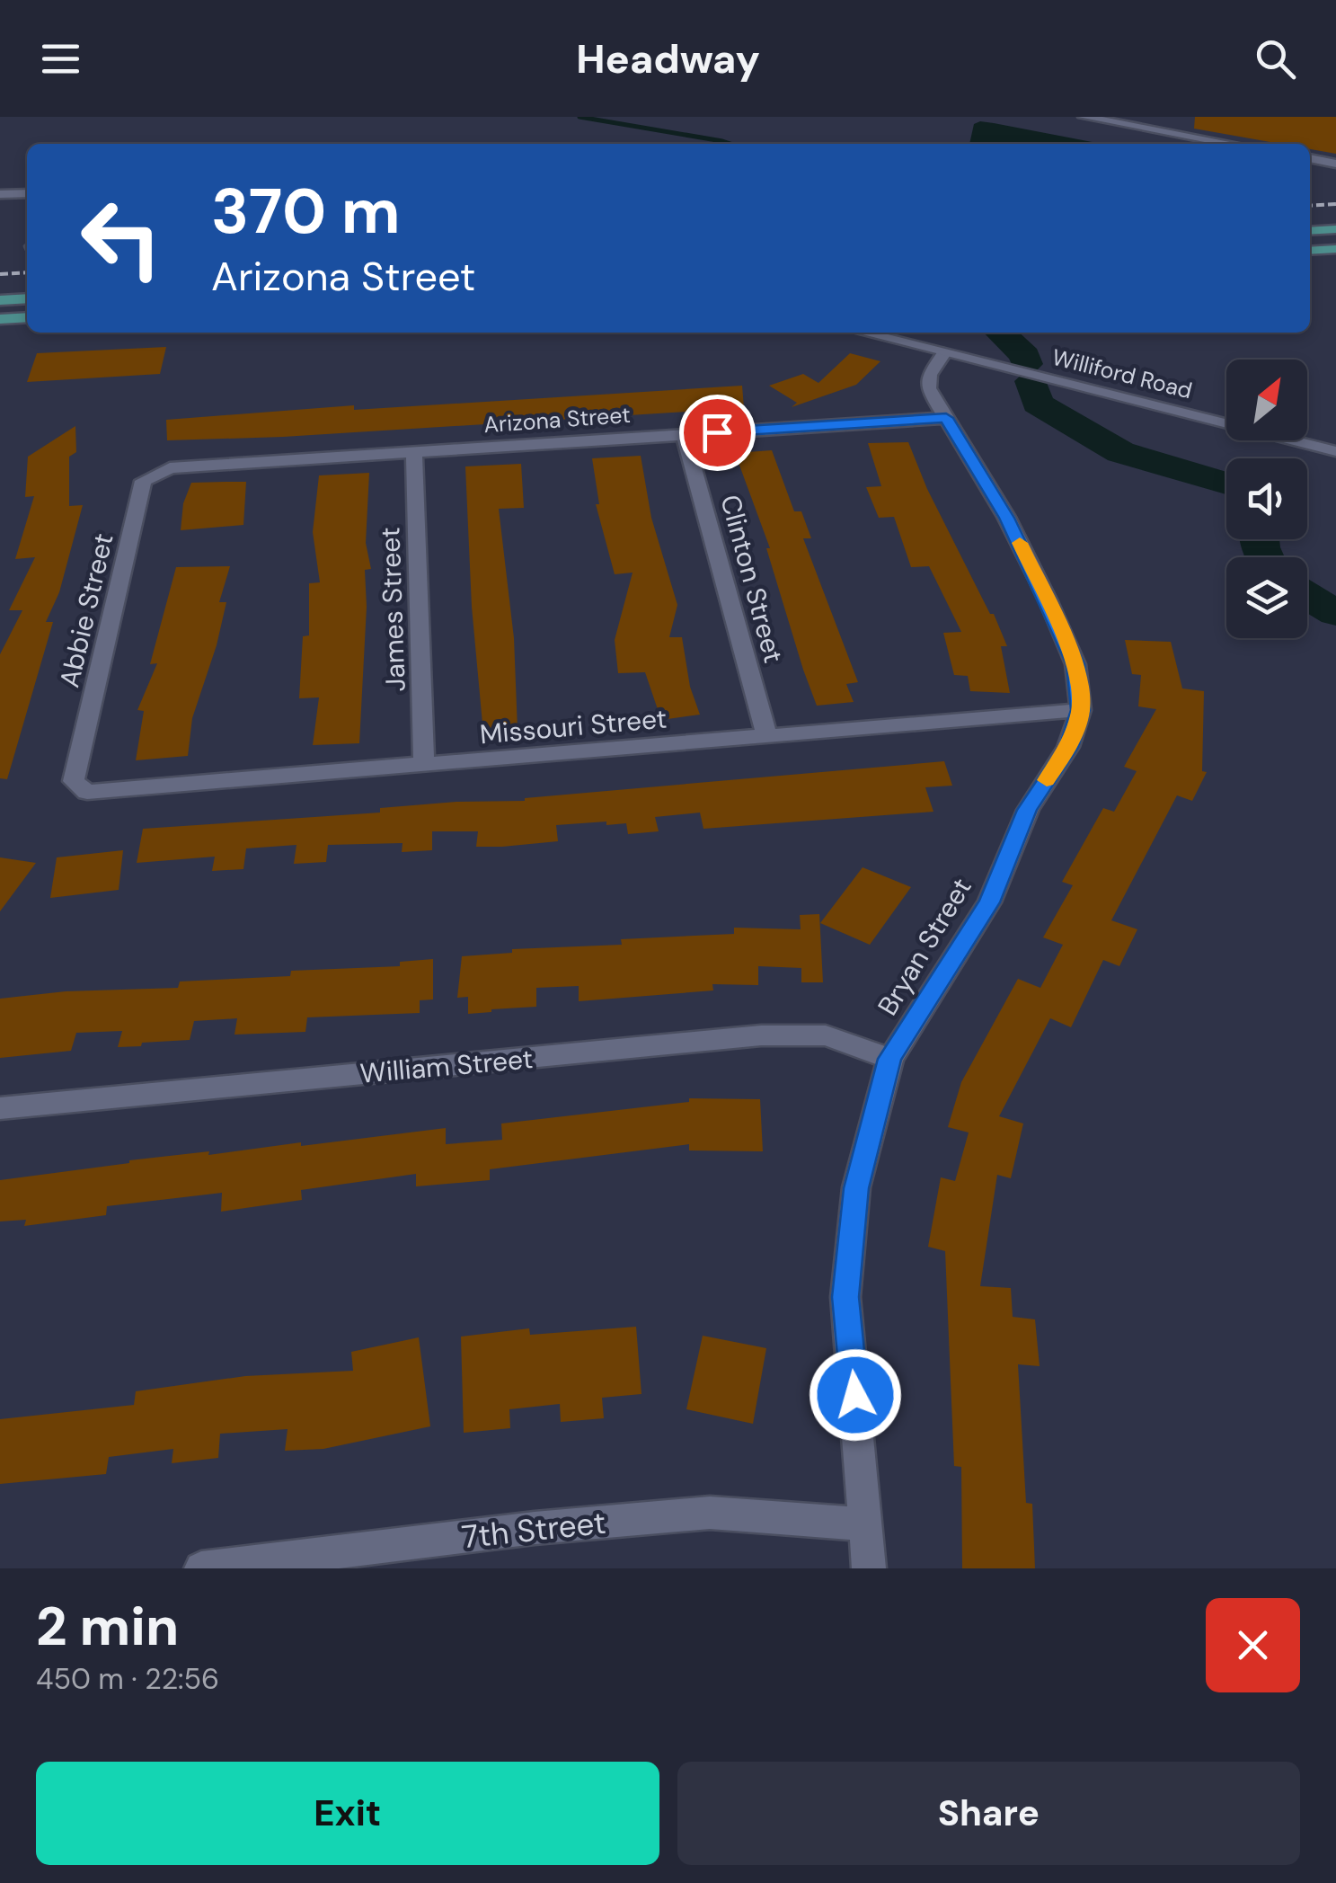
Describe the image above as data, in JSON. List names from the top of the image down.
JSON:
{
  "streets": {
    "street": [
      "Williford Road",
      "Arizona Street",
      "Clinton Street",
      "James Street",
      "Abbie Street",
      "Missouri Street",
      "Bryan Street",
      "William Street",
      "7th Street"
    ]
  },
  "crossings": [
    ["Williford Road", "Bryan Street"],
    ["Arizona Street", "Clinton Street"],
    ["Arizona Street", "James Street"],
    ["Arizona Street", "Abbie Street"],
    ["Arizona Street", "Bryan Street"],
    ["Clinton Street", "Missouri Street"],
    ["James Street", "Missouri Street"],
    ["Abbie Street", "Missouri Street"],
    ["Missouri Street", "Bryan Street"],
    ["Bryan Street", "William Street"],
    ["Bryan Street", "7th Street"]
  ],
  "north": "top right",
  "page": {
    "header": "Headway",
    "turn": ["370 m", "Arizona Street"],
    "heading": ["2 min", "450 m · 22:56"],
    "buttons": ["Exit", "Share"]
  }
}
